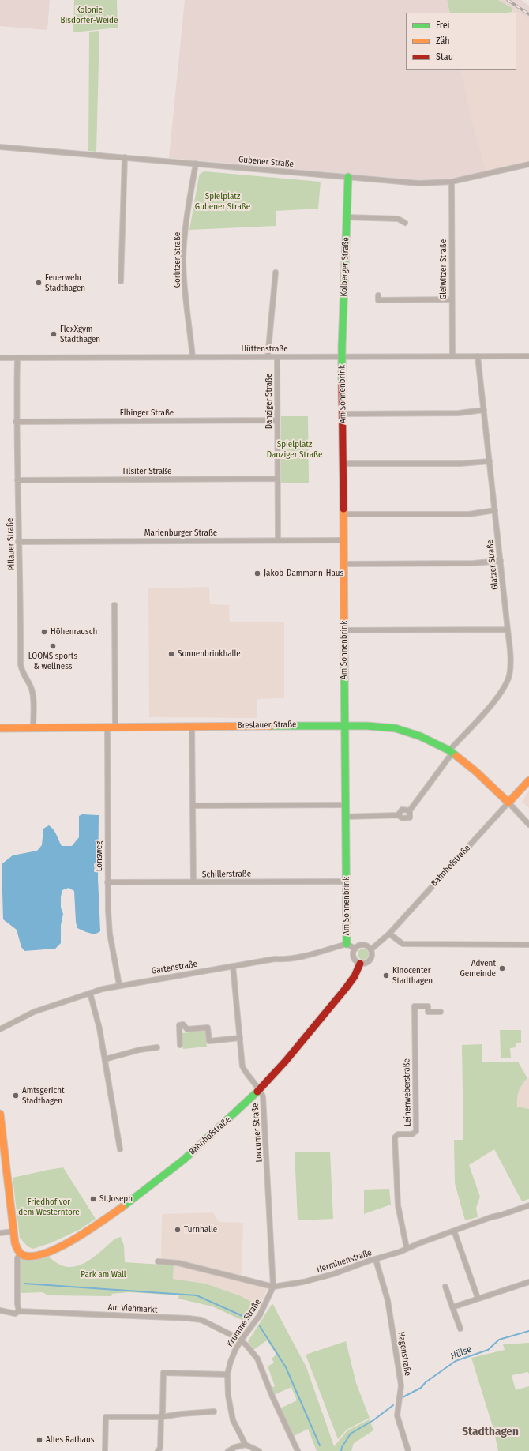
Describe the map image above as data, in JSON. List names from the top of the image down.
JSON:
{
  "streets": {
    "street": [
      "Gubener Straße",
      "Görlitzer Straße",
      "Kolberger Straße",
      "Gleiwitzer Straße",
      "Hüttenstraße",
      "Am Sonnenbrink",
      "Danziger Straße",
      "Elbinger Straße",
      "Tilsiter Straße",
      "Marienburger Straße",
      "Pillauer Straße",
      "Glatzer Straße",
      "Breslauer Straße",
      "Lönsweg",
      "Bahnhofstraße",
      "Schillerstraße",
      "Gartenstraße",
      "Leinenweberstraße",
      "Loccumer Straße",
      "Herminenstraße",
      "Am Viehmarkt",
      "Krumme Straße",
      "Hagenstraße"
    ]
  },
  "crossings": [
    ["Gubener Straße", "Görlitzer Straße"],
    ["Gubener Straße", "Kolberger Straße"],
    ["Gubener Straße", "Gleiwitzer Straße"],
    ["Görlitzer Straße", "Hüttenstraße"],
    ["Kolberger Straße", "Hüttenstraße"],
    ["Kolberger Straße", "Am Sonnenbrink"],
    ["Gleiwitzer Straße", "Hüttenstraße"],
    ["Hüttenstraße", "Am Sonnenbrink"],
    ["Hüttenstraße", "Danziger Straße"],
    ["Hüttenstraße", "Pillauer Straße"],
    ["Hüttenstraße", "Glatzer Straße"],
    ["Am Sonnenbrink", "Marienburger Straße"],
    ["Am Sonnenbrink", "Breslauer Straße"],
    ["Am Sonnenbrink", "Schillerstraße"],
    ["Am Sonnenbrink", "Gartenstraße"],
    ["Danziger Straße", "Elbinger Straße"],
    ["Danziger Straße", "Tilsiter Straße"],
    ["Danziger Straße", "Marienburger Straße"],
    ["Elbinger Straße", "Pillauer Straße"],
    ["Tilsiter Straße", "Pillauer Straße"],
    ["Marienburger Straße", "Pillauer Straße"],
    ["Pillauer Straße", "Breslauer Straße"],
    ["Glatzer Straße", "Breslauer Straße"],
    ["Breslauer Straße", "Lönsweg"],
    ["Breslauer Straße", "Bahnhofstraße"],
    ["Lönsweg", "Schillerstraße"],
    ["Lönsweg", "Gartenstraße"],
    ["Bahnhofstraße", "Loccumer Straße"],
    ["Gartenstraße", "Loccumer Straße"],
    ["Leinenweberstraße", "Herminenstraße"],
    ["Loccumer Straße", "Herminenstraße"],
    ["Loccumer Straße", "Krumme Straße"],
    ["Herminenstraße", "Krumme Straße"],
    ["Herminenstraße", "Hagenstraße"],
    ["Am Viehmarkt", "Krumme Straße"]
  ],
  "districts": ["Stadthagen"],
  "water": ["Hülse"],
  "parks": [
    "Kolonie Bisdorfer-Weide",
    "Spielplatz Gubener Straße",
    "Spielplatz Danziger Straße",
    "Friedhof vor dem Westerntore",
    "Park am Wall"
  ],
  "places": [
    "Feuerwehr Stadthagen",
    "FlexXgym Stadthagen",
    "Jakob-Dammann-Haus",
    "Höhenrausch",
    "LOOMS sports & wellness",
    "Sonnenbrinkhalle",
    "Advent Gemeinde",
    "Kinocenter Stadthagen",
    "Amtsgericht Stadthagen",
    "St.Joseph",
    "Turnhalle",
    "Altes Rathaus"
  ],
  "legend": ["Frei", "Zäh", "Stau"]
}
